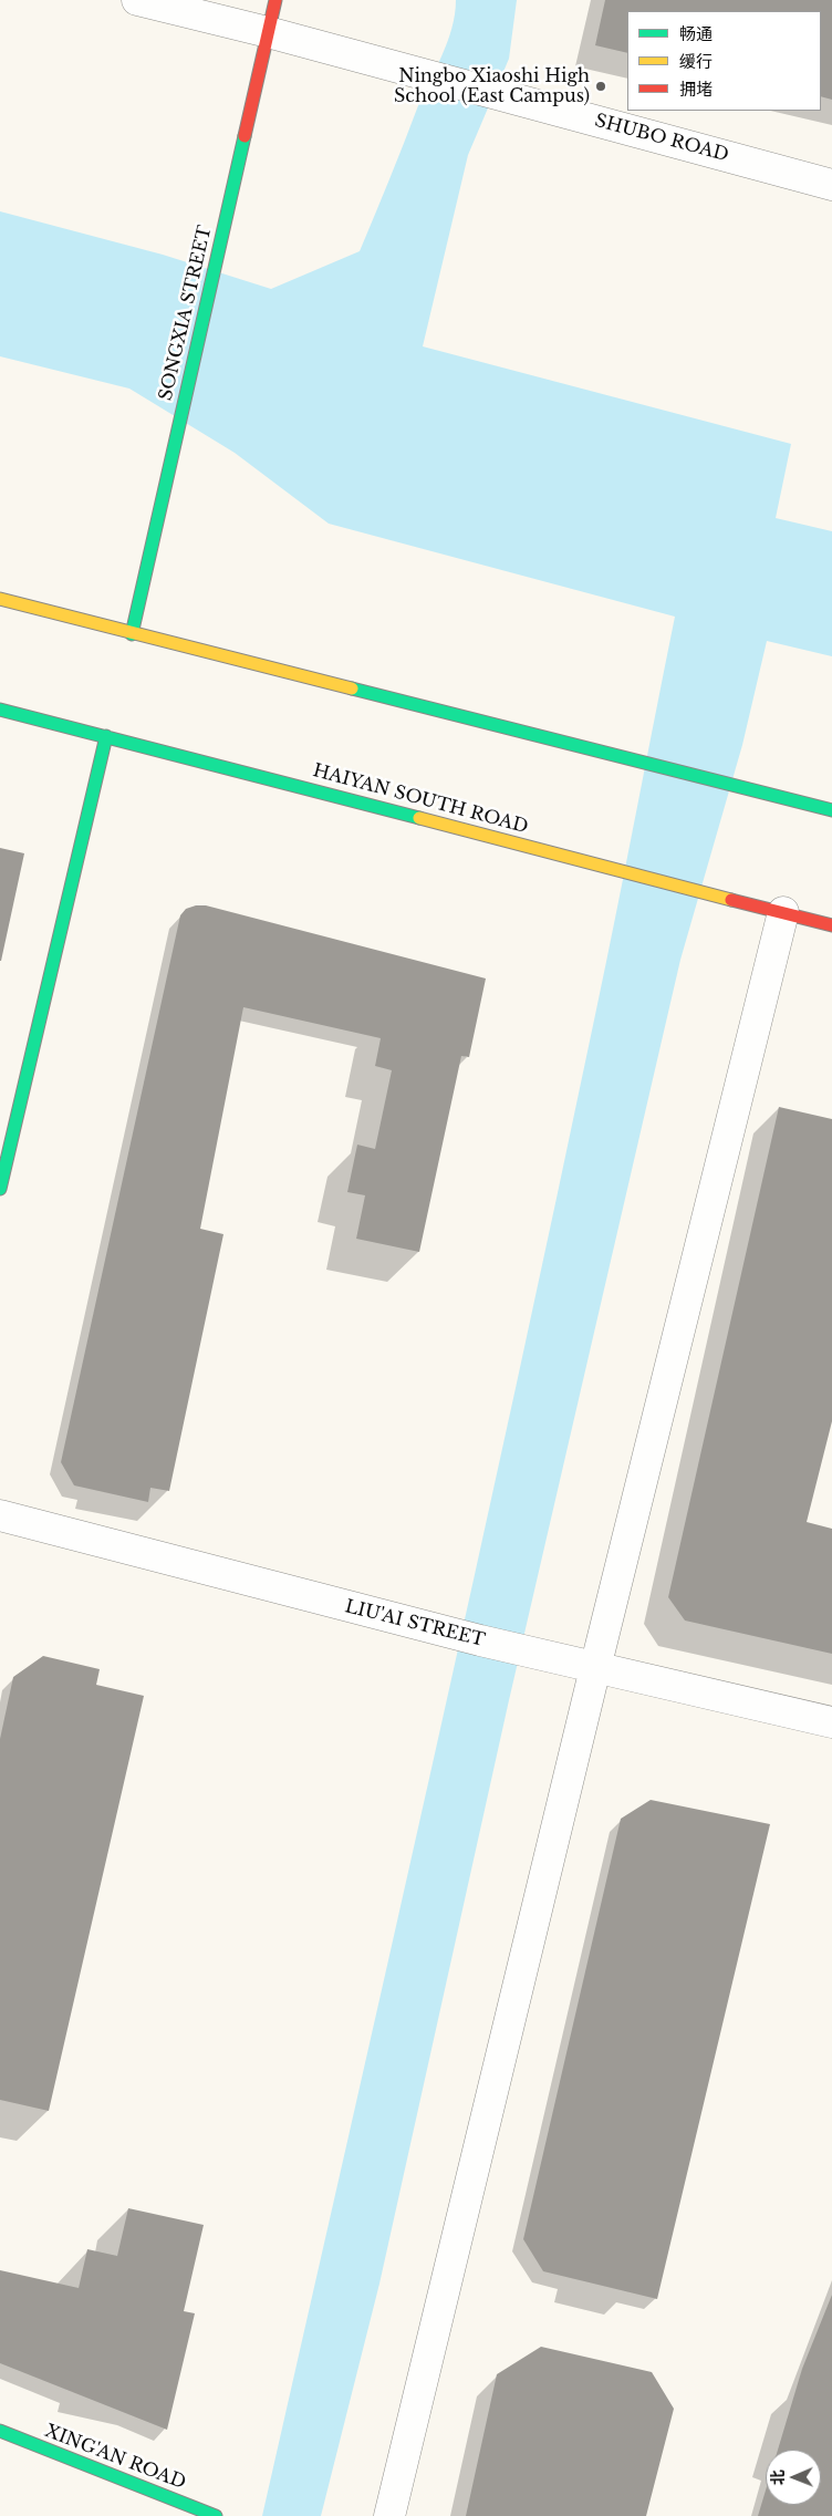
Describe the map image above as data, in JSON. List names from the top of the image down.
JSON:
{
  "streets": {
    "main road": ["SONGXIA STREET", "HAIYAN SOUTH ROAD", "XING'AN ROAD"],
    "street": ["SHUBO ROAD", "LIU'AI STREET"]
  },
  "crossings": [
    ["SHUBO ROAD", "SONGXIA STREET"]
  ],
  "places": ["Ningbo Xiaoshi High School (East Campus)"],
  "legend": ["畅通", "缓行", "拥堵"],
  "north": "left"
}
